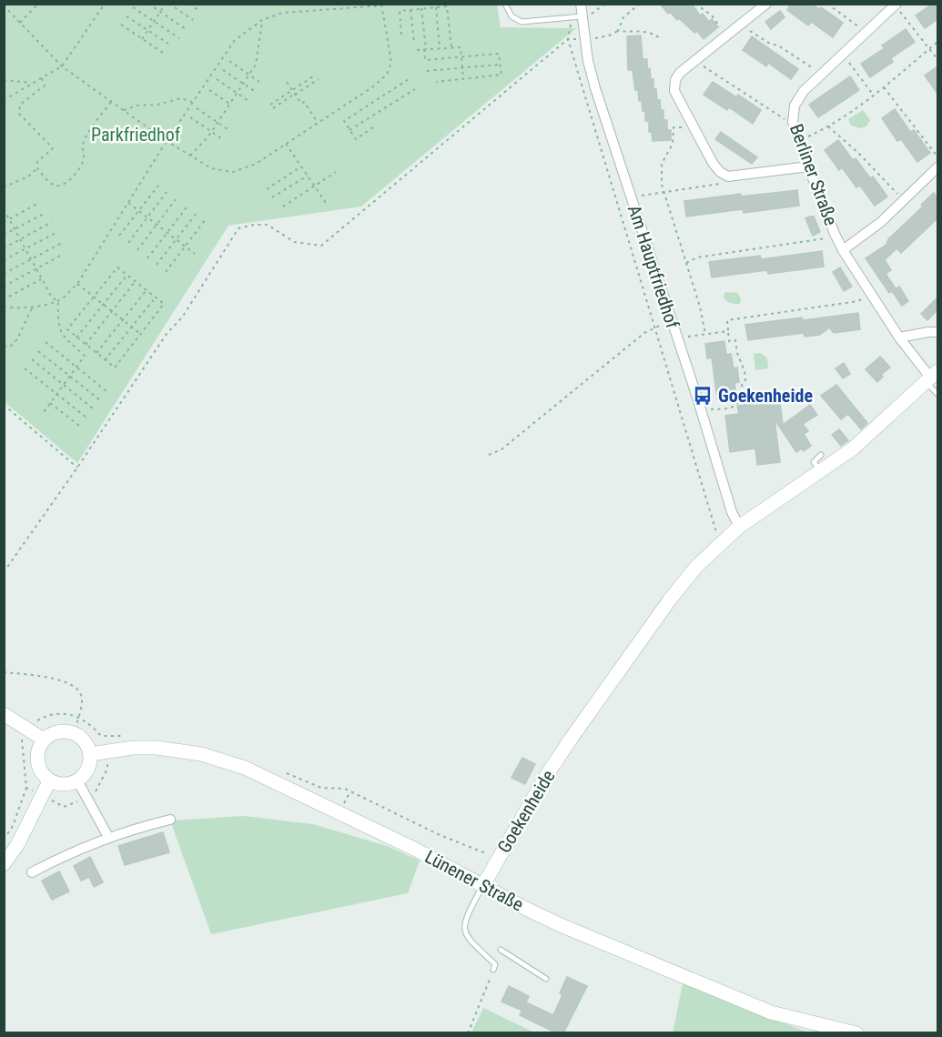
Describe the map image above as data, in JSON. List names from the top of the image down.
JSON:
{
  "streets": {
    "main road": ["Goekenheide", "Lünener Straße"],
    "street": ["Berliner Straße", "Am Hauptfriedhof"]
  },
  "crossings": [
    ["Berliner Straße", "Goekenheide"],
    ["Am Hauptfriedhof", "Goekenheide"],
    ["Goekenheide", "Lünener Straße"]
  ],
  "parks": ["Parkfriedhof"],
  "places": {
    "bus stop": ["Goekenheide"]
  }
}
